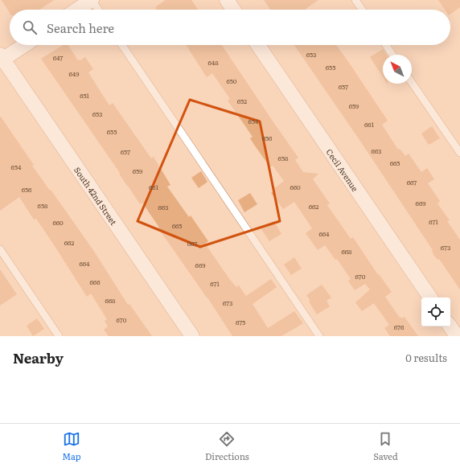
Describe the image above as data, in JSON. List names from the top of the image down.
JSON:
{
  "streets": {
    "street": ["Cecil Avenue", "South 42nd Street"]
  },
  "house_numbers": [
    "653",
    "647",
    "648",
    "655",
    "649",
    "650",
    "657",
    "651",
    "652",
    "659",
    "653",
    "654",
    "661",
    "655",
    "656",
    "663",
    "657",
    "658",
    "665",
    "654",
    "659",
    "667",
    "661",
    "660",
    "656",
    "669",
    "658",
    "662",
    "663",
    "671",
    "660",
    "665",
    "664",
    "662",
    "667",
    "673",
    "668",
    "664",
    "669",
    "670",
    "666",
    "671",
    "668",
    "673",
    "670",
    "675",
    "676"
  ],
  "north": "top left",
  "page": {
    "search": "Search here",
    "heading": ["Nearby", "0 results"],
    "nav": ["Map", "Directions", "Saved"]
  }
}
